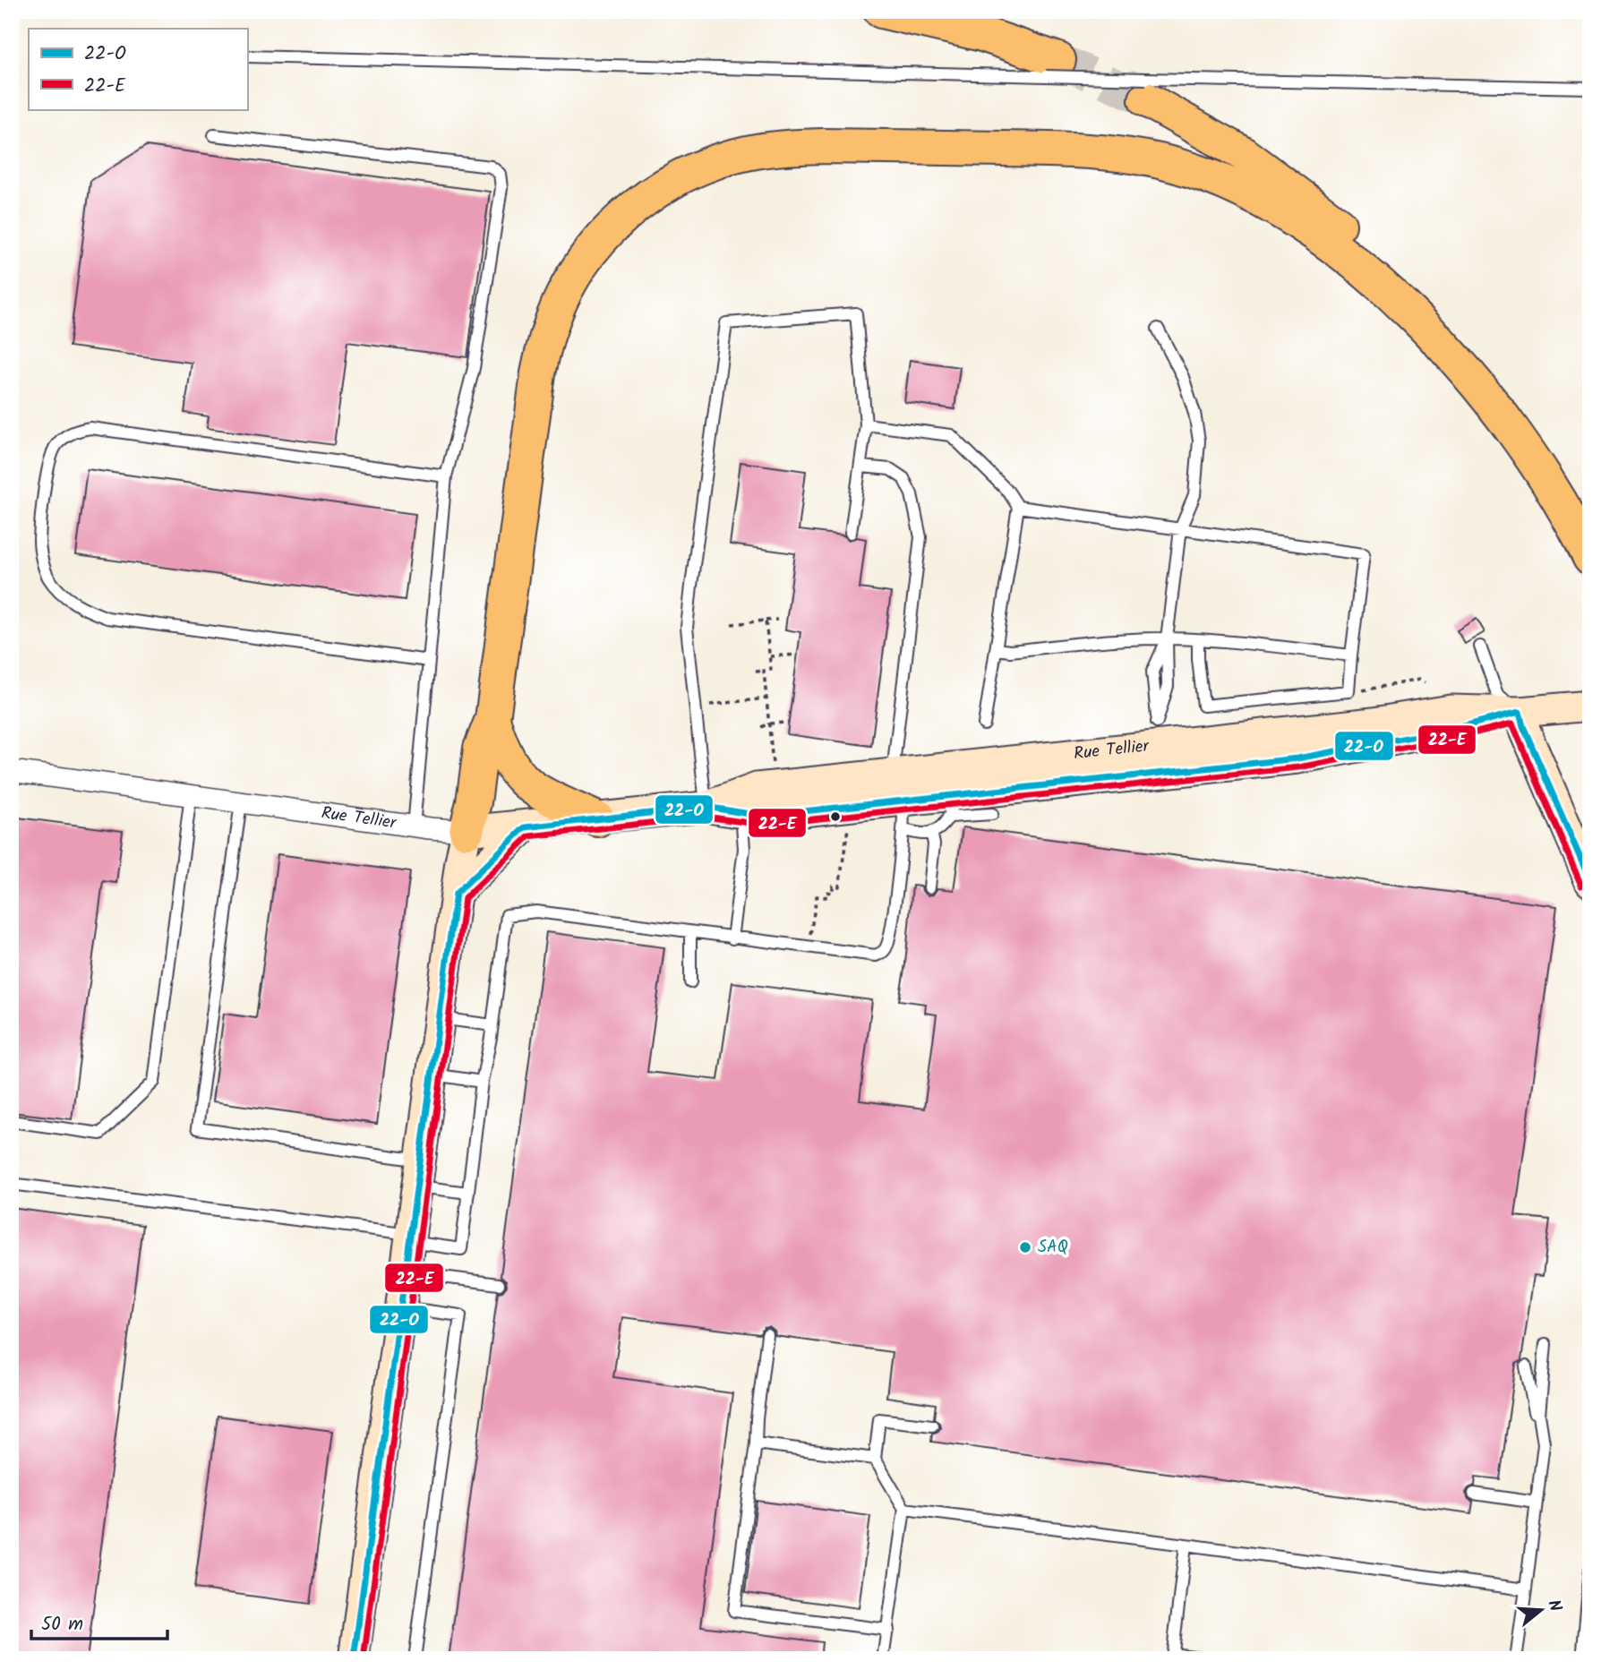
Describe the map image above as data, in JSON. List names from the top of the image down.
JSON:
{
  "streets": {
    "street": ["Rue Tellier"]
  },
  "places": ["SAQ"],
  "lines": ["transit line 22-O", "transit line 22-E"],
  "legend": ["22-O", "22-E"],
  "scale_bar": "50 m",
  "north": "right"
}
